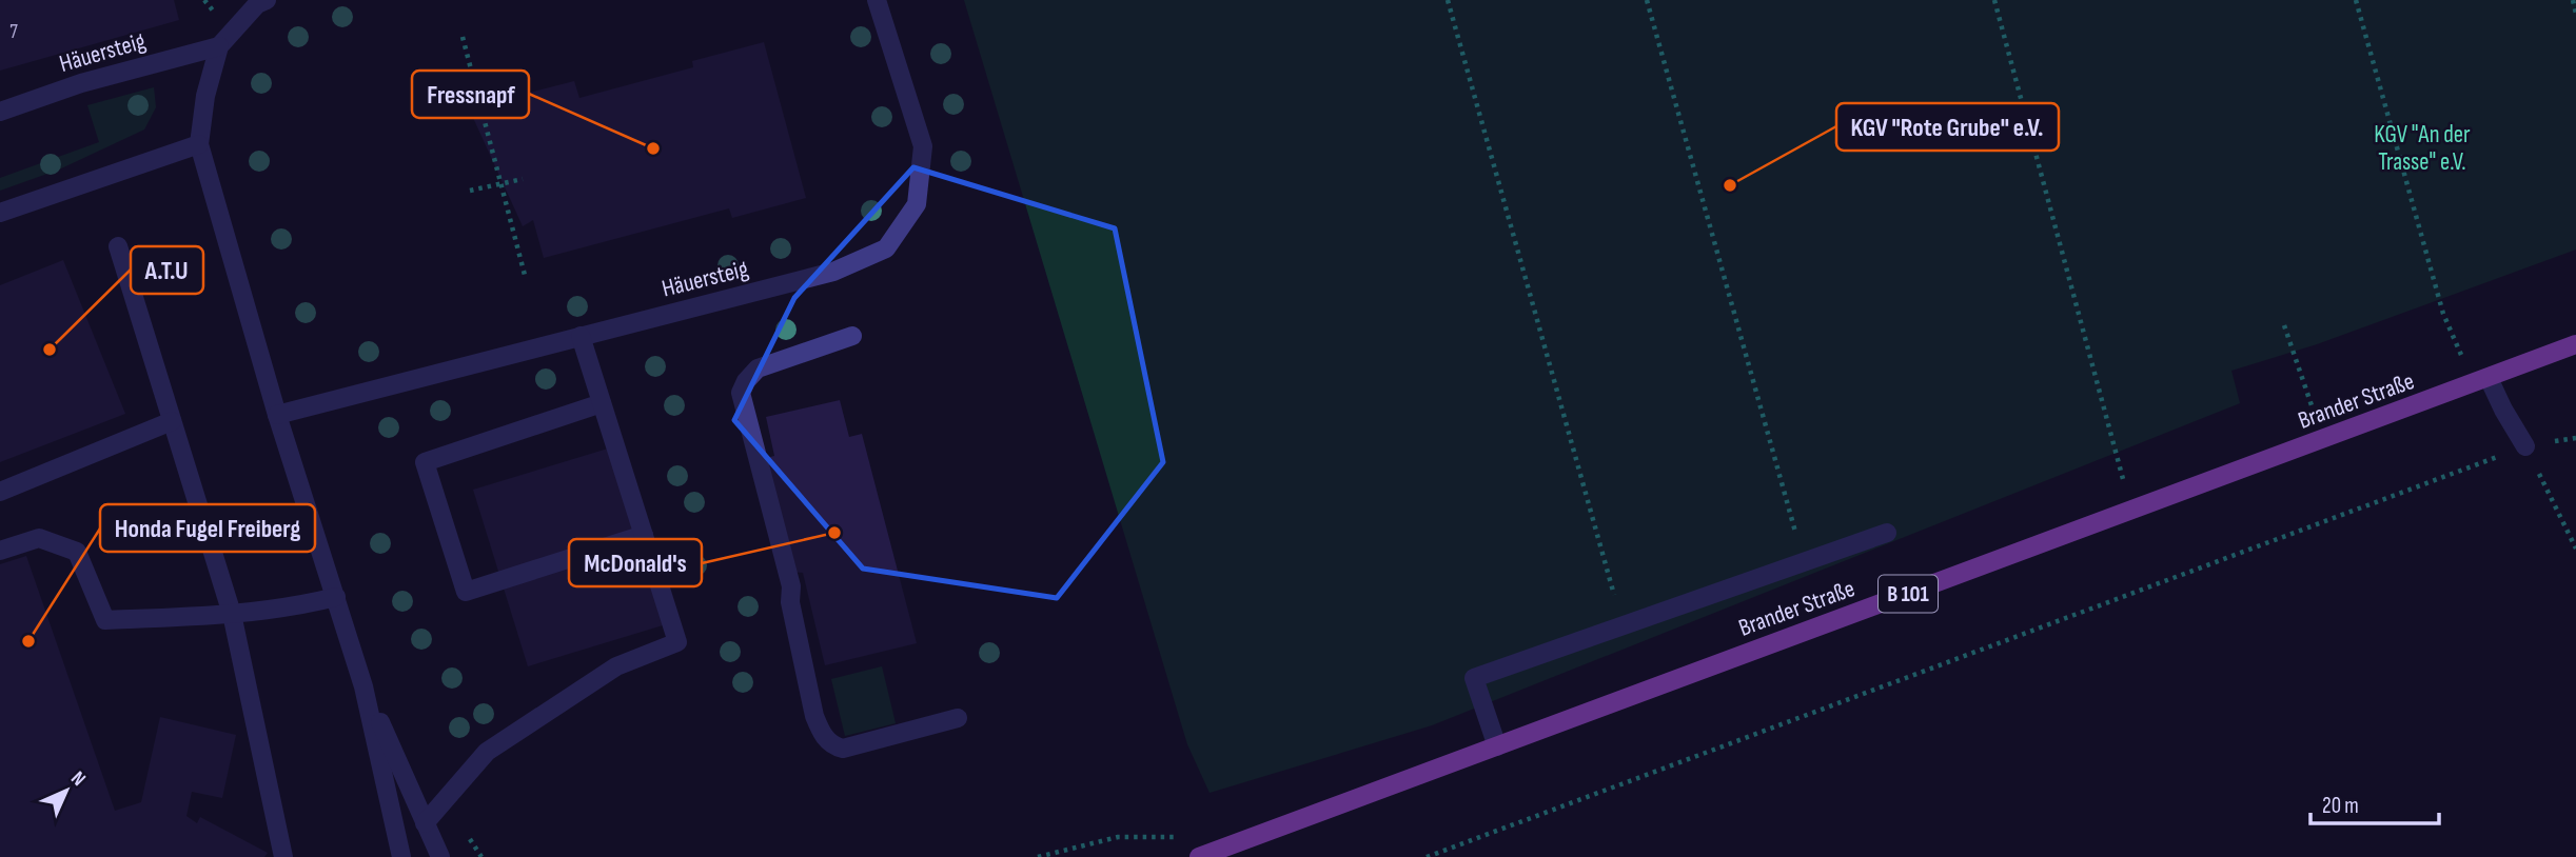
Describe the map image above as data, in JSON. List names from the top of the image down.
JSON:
{
  "streets": {
    "main road": ["Brander Straße", "B 101"],
    "street": ["Häuersteig"]
  },
  "parks": ["KGV \"An der Trasse\" e.V."],
  "places": [
    "Fressnapf",
    "KGV \"Rote Grube\" e.V.",
    "A.T.U",
    "McDonald's",
    "Honda Fugel Freiberg"
  ],
  "house_numbers": ["7"],
  "scale_bar": "20 m",
  "north": "top right"
}
